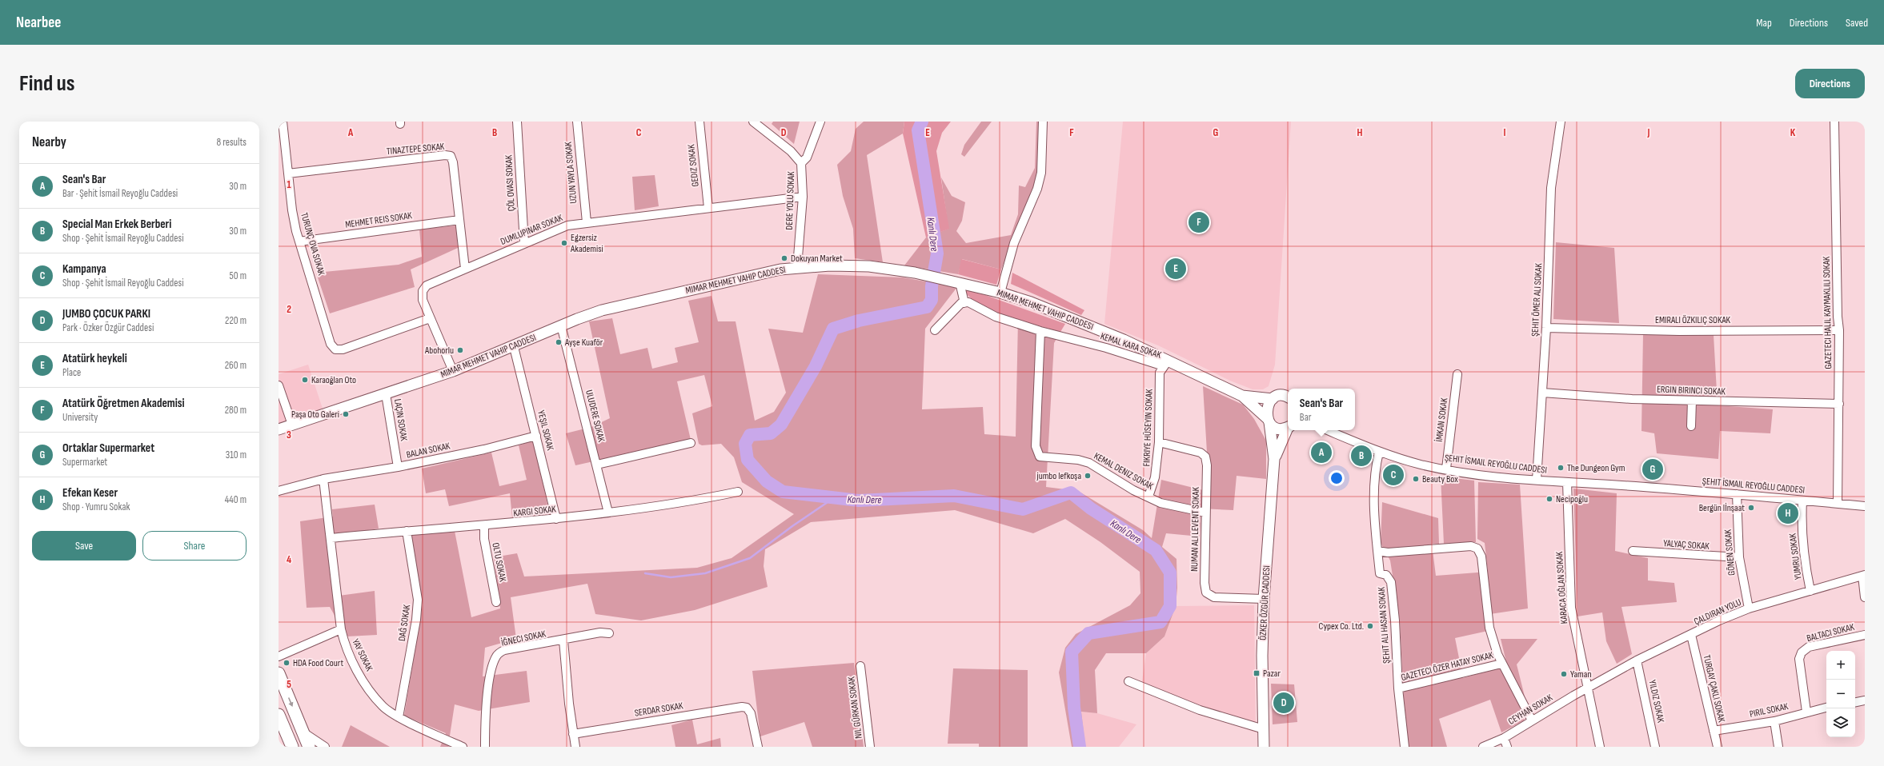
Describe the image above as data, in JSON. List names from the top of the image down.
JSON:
{
  "streets": {
    "main road": ["MIMAR MEHMET VAHIP CADDESI", "ÖZKER ÖZGÜR CADDESI"],
    "street": [
      "GEDIZ SOKAK",
      "UZUN YAYLA SOKAK",
      "DERE YOLU SOKAK",
      "MEHMET REIS SOKAK",
      "TURUNÇ OVA SOKAK",
      "ŞEHIT ÖMER ALI SOKAK",
      "KEMAL KARA SOKAK",
      "ERGIN BIRINCI SOKAK",
      "ULUDERE SOKAK",
      "LAÇIN SOKAK",
      "İMKAN SOKAK",
      "FIKRIYE HÜSEYIN SOKAK",
      "YEŞIL SOKAK",
      "BALAN SOKAK",
      "ŞEHIT İSMAIL REYOĞLU CADDESI",
      "KEMAL DENIZ SOKAK",
      "NUMAN ALI LEVENT SOKAK",
      "YALYAÇ SOKAK",
      "GÖNEN SOKAK",
      "YUMRU SOKAK",
      "OLTU SOKAK",
      "KARACA OĞLAN SOKAK",
      "DAĞ SOKAK",
      "ŞEHIT ALI HASAN SOKAK",
      "İĞNECI SOKAK",
      "YAY SOKAK",
      "GAZETECI ÖZER HATAY SOKAK",
      "NIL GÜRKAN SOKAK",
      "SERDAR SOKAK",
      "CEYHAN SOKAK"
    ]
  },
  "crossings": [
    ["DERE YOLU SOKAK", "MIMAR MEHMET VAHIP CADDESI"],
    ["MEHMET REIS SOKAK", "TURUNÇ OVA SOKAK"],
    ["MIMAR MEHMET VAHIP CADDESI", "KEMAL KARA SOKAK"],
    ["MIMAR MEHMET VAHIP CADDESI", "ULUDERE SOKAK"],
    ["MIMAR MEHMET VAHIP CADDESI", "LAÇIN SOKAK"],
    ["MIMAR MEHMET VAHIP CADDESI", "FIKRIYE HÜSEYIN SOKAK"],
    ["MIMAR MEHMET VAHIP CADDESI", "YEŞIL SOKAK"],
    ["MIMAR MEHMET VAHIP CADDESI", "ÖZKER ÖZGÜR CADDESI"],
    ["ŞEHIT ÖMER ALI SOKAK", "ERGIN BIRINCI SOKAK"],
    ["ŞEHIT ÖMER ALI SOKAK", "ŞEHIT İSMAIL REYOĞLU CADDESI"],
    ["KEMAL KARA SOKAK", "FIKRIYE HÜSEYIN SOKAK"],
    ["KEMAL KARA SOKAK", "KEMAL DENIZ SOKAK"],
    ["LAÇIN SOKAK", "BALAN SOKAK"],
    ["İMKAN SOKAK", "ŞEHIT İSMAIL REYOĞLU CADDESI"],
    ["FIKRIYE HÜSEYIN SOKAK", "KEMAL DENIZ SOKAK"],
    ["FIKRIYE HÜSEYIN SOKAK", "NUMAN ALI LEVENT SOKAK"],
    ["YEŞIL SOKAK", "BALAN SOKAK"],
    ["BALAN SOKAK", "YAY SOKAK"],
    ["ŞEHIT İSMAIL REYOĞLU CADDESI", "GÖNEN SOKAK"],
    ["ŞEHIT İSMAIL REYOĞLU CADDESI", "YUMRU SOKAK"],
    ["ŞEHIT İSMAIL REYOĞLU CADDESI", "KARACA OĞLAN SOKAK"],
    ["ŞEHIT İSMAIL REYOĞLU CADDESI", "ŞEHIT ALI HASAN SOKAK"],
    ["KEMAL DENIZ SOKAK", "NUMAN ALI LEVENT SOKAK"],
    ["NUMAN ALI LEVENT SOKAK", "ÖZKER ÖZGÜR CADDESI"],
    ["YALYAÇ SOKAK", "GÖNEN SOKAK"],
    ["GÖNEN SOKAK", "CEYHAN SOKAK"],
    ["YUMRU SOKAK", "CEYHAN SOKAK"],
    ["KARACA OĞLAN SOKAK", "CEYHAN SOKAK"],
    ["DAĞ SOKAK", "YAY SOKAK"],
    ["ŞEHIT ALI HASAN SOKAK", "GAZETECI ÖZER HATAY SOKAK"]
  ],
  "water": ["Kanlı Dere"],
  "places": {
    "other": [
      "Egzersiz Akademisi",
      "Dokuyan Market",
      "Ayşe Kuaför",
      "Abohorlu",
      "Karaoğlan Oto",
      "Paşa Oto Galeri",
      "The Dungeon Gym",
      "jumbo lefkoşa",
      "Beauty Box",
      "Necipoğlu",
      "Bergün Iİnşaat",
      "Cypex Co. Ltd.",
      "HDA Food Court",
      "Yaman"
    ],
    "transit": ["Pazar"]
  },
  "page": {
    "header": "Nearbee",
    "nav": ["Map", "Directions", "Saved"],
    "buttons": [
      "Directions",
      ["Save", "Share"]
    ],
    "title": "Find us",
    "heading": ["Nearby", "8 results"],
    "list": [
      {
        "mark": "A",
        "name": "Sean's Bar",
        "note": "Bar · Şehit İsmail Reyoğlu Caddesi",
        "value": "30 m"
      },
      {
        "mark": "B",
        "name": "Special Man Erkek Berberi",
        "note": "Shop · Şehit İsmail Reyoğlu Caddesi",
        "value": "30 m"
      },
      {
        "mark": "C",
        "name": "Kampanya",
        "note": "Shop · Şehit İsmail Reyoğlu Caddesi",
        "value": "50 m"
      },
      {
        "mark": "D",
        "name": "JUMBO ÇOCUK PARKI",
        "note": "Park · Özker Özgür Caddesi",
        "value": "220 m"
      },
      {
        "mark": "E",
        "name": "Atatürk heykeli",
        "note": "Place",
        "value": "260 m"
      },
      {
        "mark": "F",
        "name": "Atatürk Öğretmen Akademisi",
        "note": "University",
        "value": "280 m"
      },
      {
        "mark": "G",
        "name": "Ortaklar Supermarket",
        "note": "Supermarket",
        "value": "310 m"
      },
      {
        "mark": "H",
        "name": "Efekan Keser",
        "note": "Shop · Yumru Sokak",
        "value": "440 m"
      }
    ],
    "pins": [
      "F",
      "E",
      "A",
      "B",
      "G",
      "C",
      "H",
      "D"
    ],
    "popup": ["Sean's Bar", "Bar"],
    "map_buttons": ["+", "−"]
  },
  "grid": {
    "columns": [
      "A",
      "B",
      "C",
      "D",
      "E",
      "F",
      "G",
      "H",
      "I",
      "J",
      "K"
    ],
    "rows": [
      "1",
      "2",
      "3",
      "4",
      "5"
    ]
  }
}
